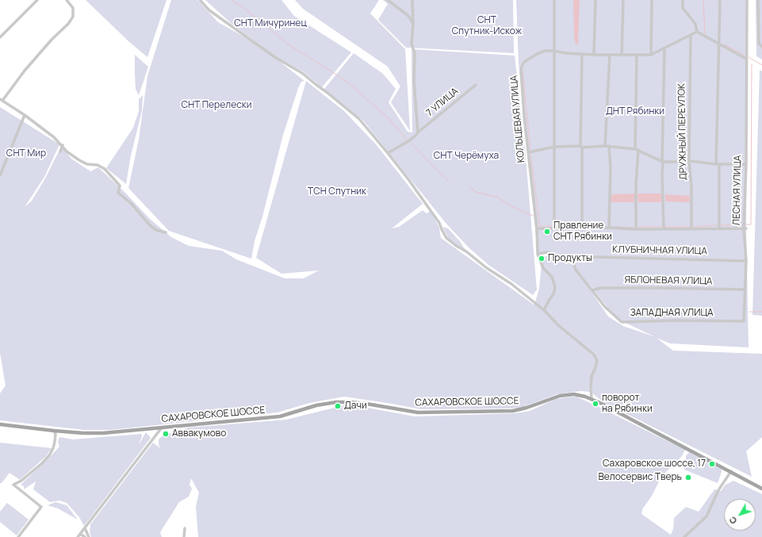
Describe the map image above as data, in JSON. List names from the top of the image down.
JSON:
{
  "streets": {
    "main road": ["САХАРОВСКОЕ ШОССЕ"],
    "street": [
      "7 УЛИЦА",
      "КОЛЬЦЕВАЯ УЛИЦА",
      "ДРУЖНЫЙ ПЕРЕУЛОК",
      "ЛЕСНАЯ УЛИЦА",
      "КЛУБНИЧНАЯ УЛИЦА",
      "ЯБЛОНЕВАЯ УЛИЦА",
      "ЗАПАДНАЯ УЛИЦА"
    ]
  },
  "crossings": [
    ["КОЛЬЦЕВАЯ УЛИЦА", "ДРУЖНЫЙ ПЕРЕУЛОК"],
    ["ЛЕСНАЯ УЛИЦА", "КЛУБНИЧНАЯ УЛИЦА"],
    ["ЛЕСНАЯ УЛИЦА", "ЯБЛОНЕВАЯ УЛИЦА"],
    ["ЛЕСНАЯ УЛИЦА", "ЗАПАДНАЯ УЛИЦА"],
    ["КЛУБНИЧНАЯ УЛИЦА", "ЗАПАДНАЯ УЛИЦА"],
    ["ЯБЛОНЕВАЯ УЛИЦА", "ЗАПАДНАЯ УЛИЦА"]
  ],
  "parks": [
    "СНТ Спутник-Искож",
    "СНТ Мичуринец",
    "СНТ Перелески",
    "ДНТ Рябинки",
    "СНТ Мир",
    "СНТ Черёмуха",
    "ТСН Спутник"
  ],
  "places": [
    "Правление СНТ Рябинки",
    "Продукты",
    "поворот на Рябинки",
    "Дачи",
    "Аввакумово",
    "Сахаровское шоссе, 17",
    "Велосервис Тверь"
  ],
  "north": "bottom left"
}
